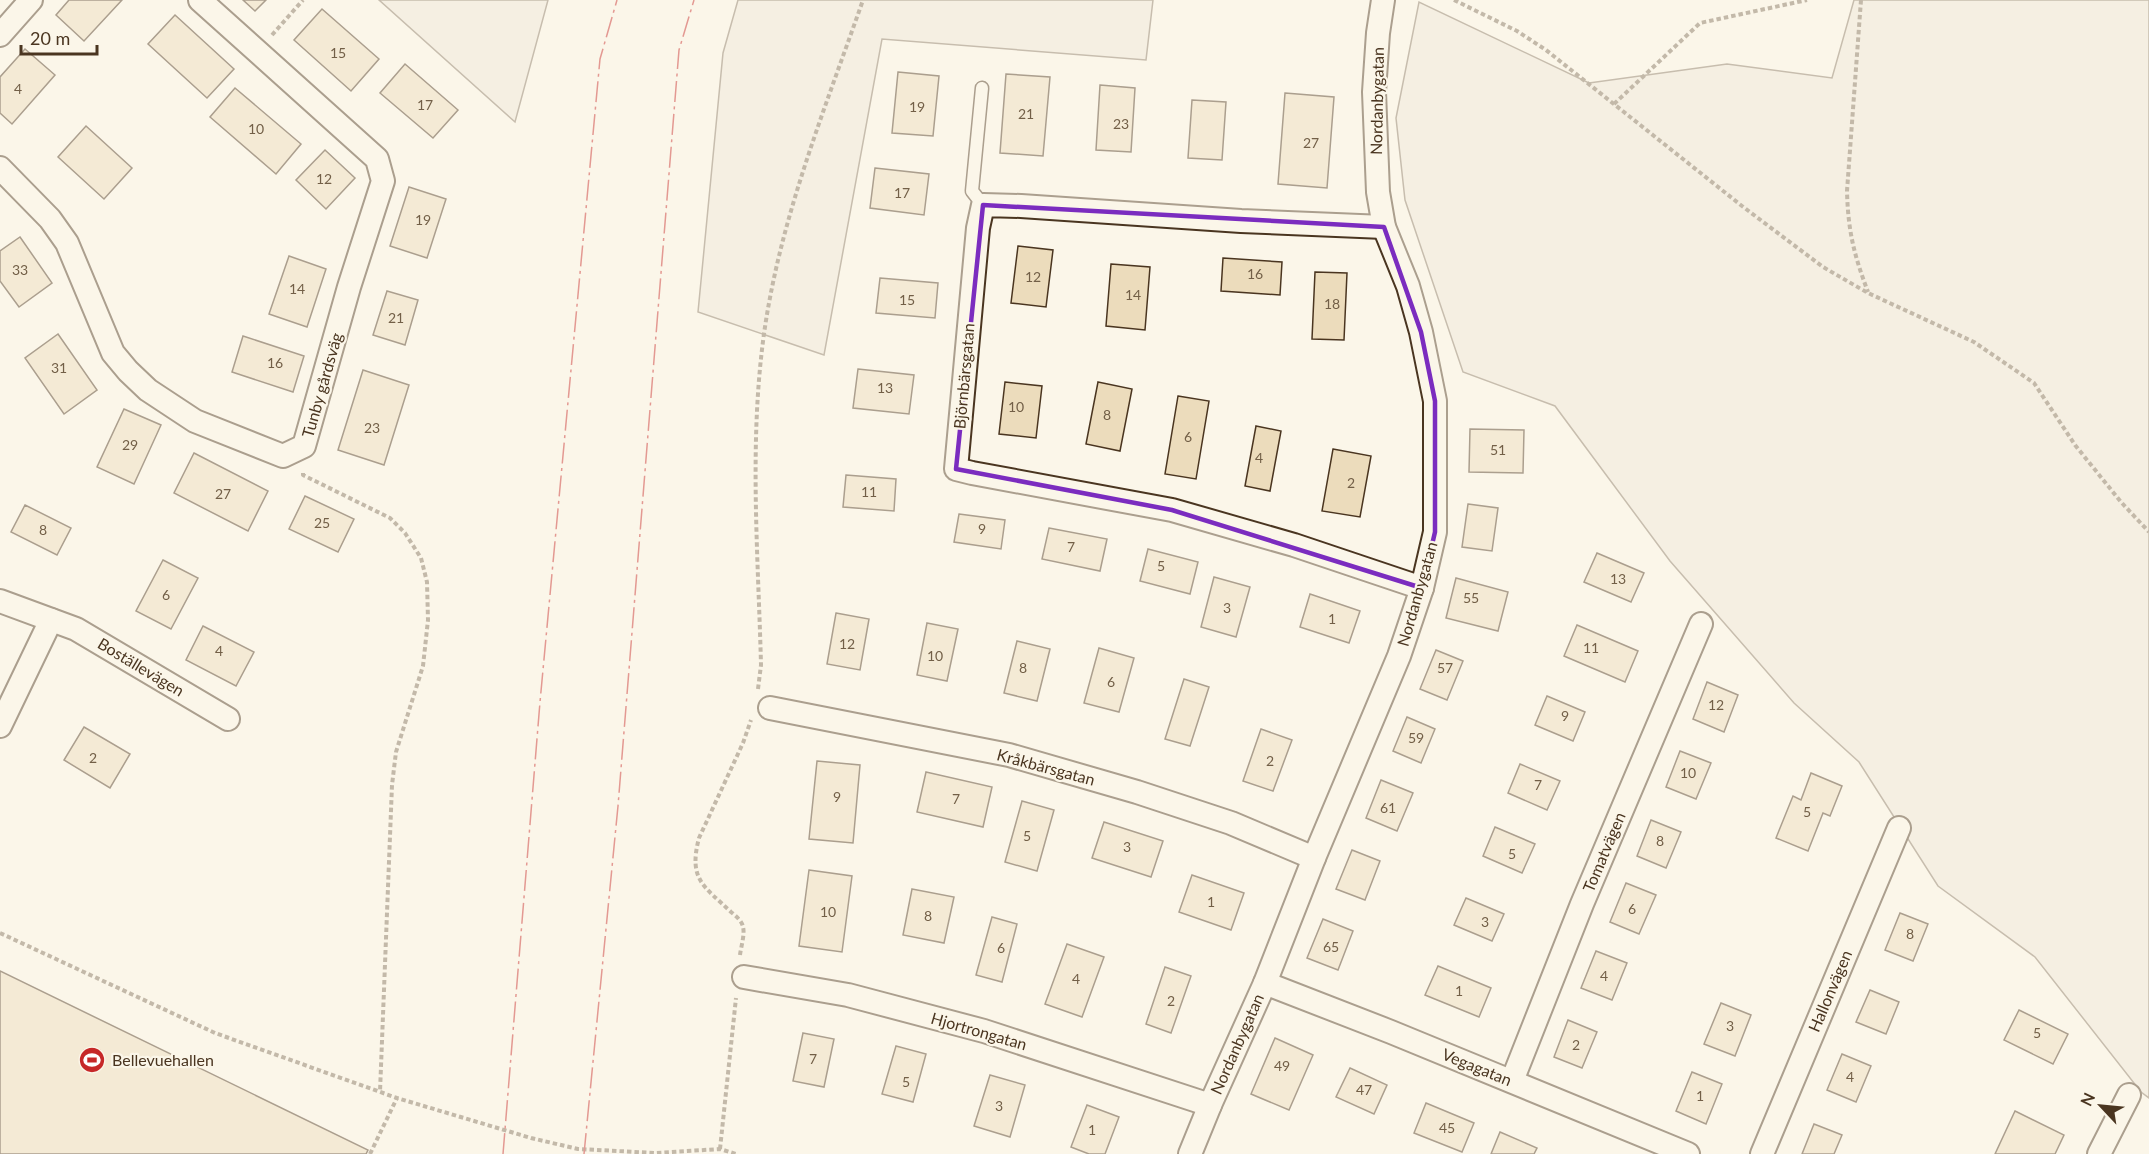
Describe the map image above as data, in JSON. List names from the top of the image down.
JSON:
{
  "streets": {
    "street": [
      "Nordanbygatan",
      "Björnbärsgatan",
      "Tunby gårdsväg",
      "Boställevägen",
      "Kråkbärsgatan",
      "Tomatvägen",
      "Hallonvägen",
      "Hjortrongatan",
      "Vegagatan"
    ]
  },
  "crossings": [
    ["Nordanbygatan", "Björnbärsgatan"],
    ["Nordanbygatan", "Kråkbärsgatan"],
    ["Nordanbygatan", "Hjortrongatan"],
    ["Nordanbygatan", "Vegagatan"],
    ["Tomatvägen", "Vegagatan"]
  ],
  "places": {
    "sports": ["Bellevuehallen"]
  },
  "house_numbers": [
    "15",
    "4",
    "17",
    "19",
    "21",
    "23",
    "10",
    "27",
    "12",
    "17",
    "19",
    "33",
    "16",
    "12",
    "14",
    "14",
    "15",
    "18",
    "21",
    "16",
    "31",
    "13",
    "10",
    "8",
    "23",
    "6",
    "29",
    "51",
    "4",
    "2",
    "11",
    "27",
    "25",
    "9",
    "8",
    "7",
    "5",
    "13",
    "6",
    "55",
    "3",
    "1",
    "12",
    "11",
    "4",
    "10",
    "8",
    "57",
    "6",
    "12",
    "9",
    "59",
    "2",
    "2",
    "10",
    "7",
    "9",
    "7",
    "61",
    "5",
    "5",
    "8",
    "3",
    "5",
    "1",
    "6",
    "10",
    "8",
    "3",
    "8",
    "65",
    "6",
    "4",
    "4",
    "1",
    "2",
    "3",
    "5",
    "2",
    "7",
    "49",
    "4",
    "5",
    "47",
    "1",
    "3",
    "45",
    "1"
  ],
  "scale_bar": "20 m",
  "north": "top left"
}
